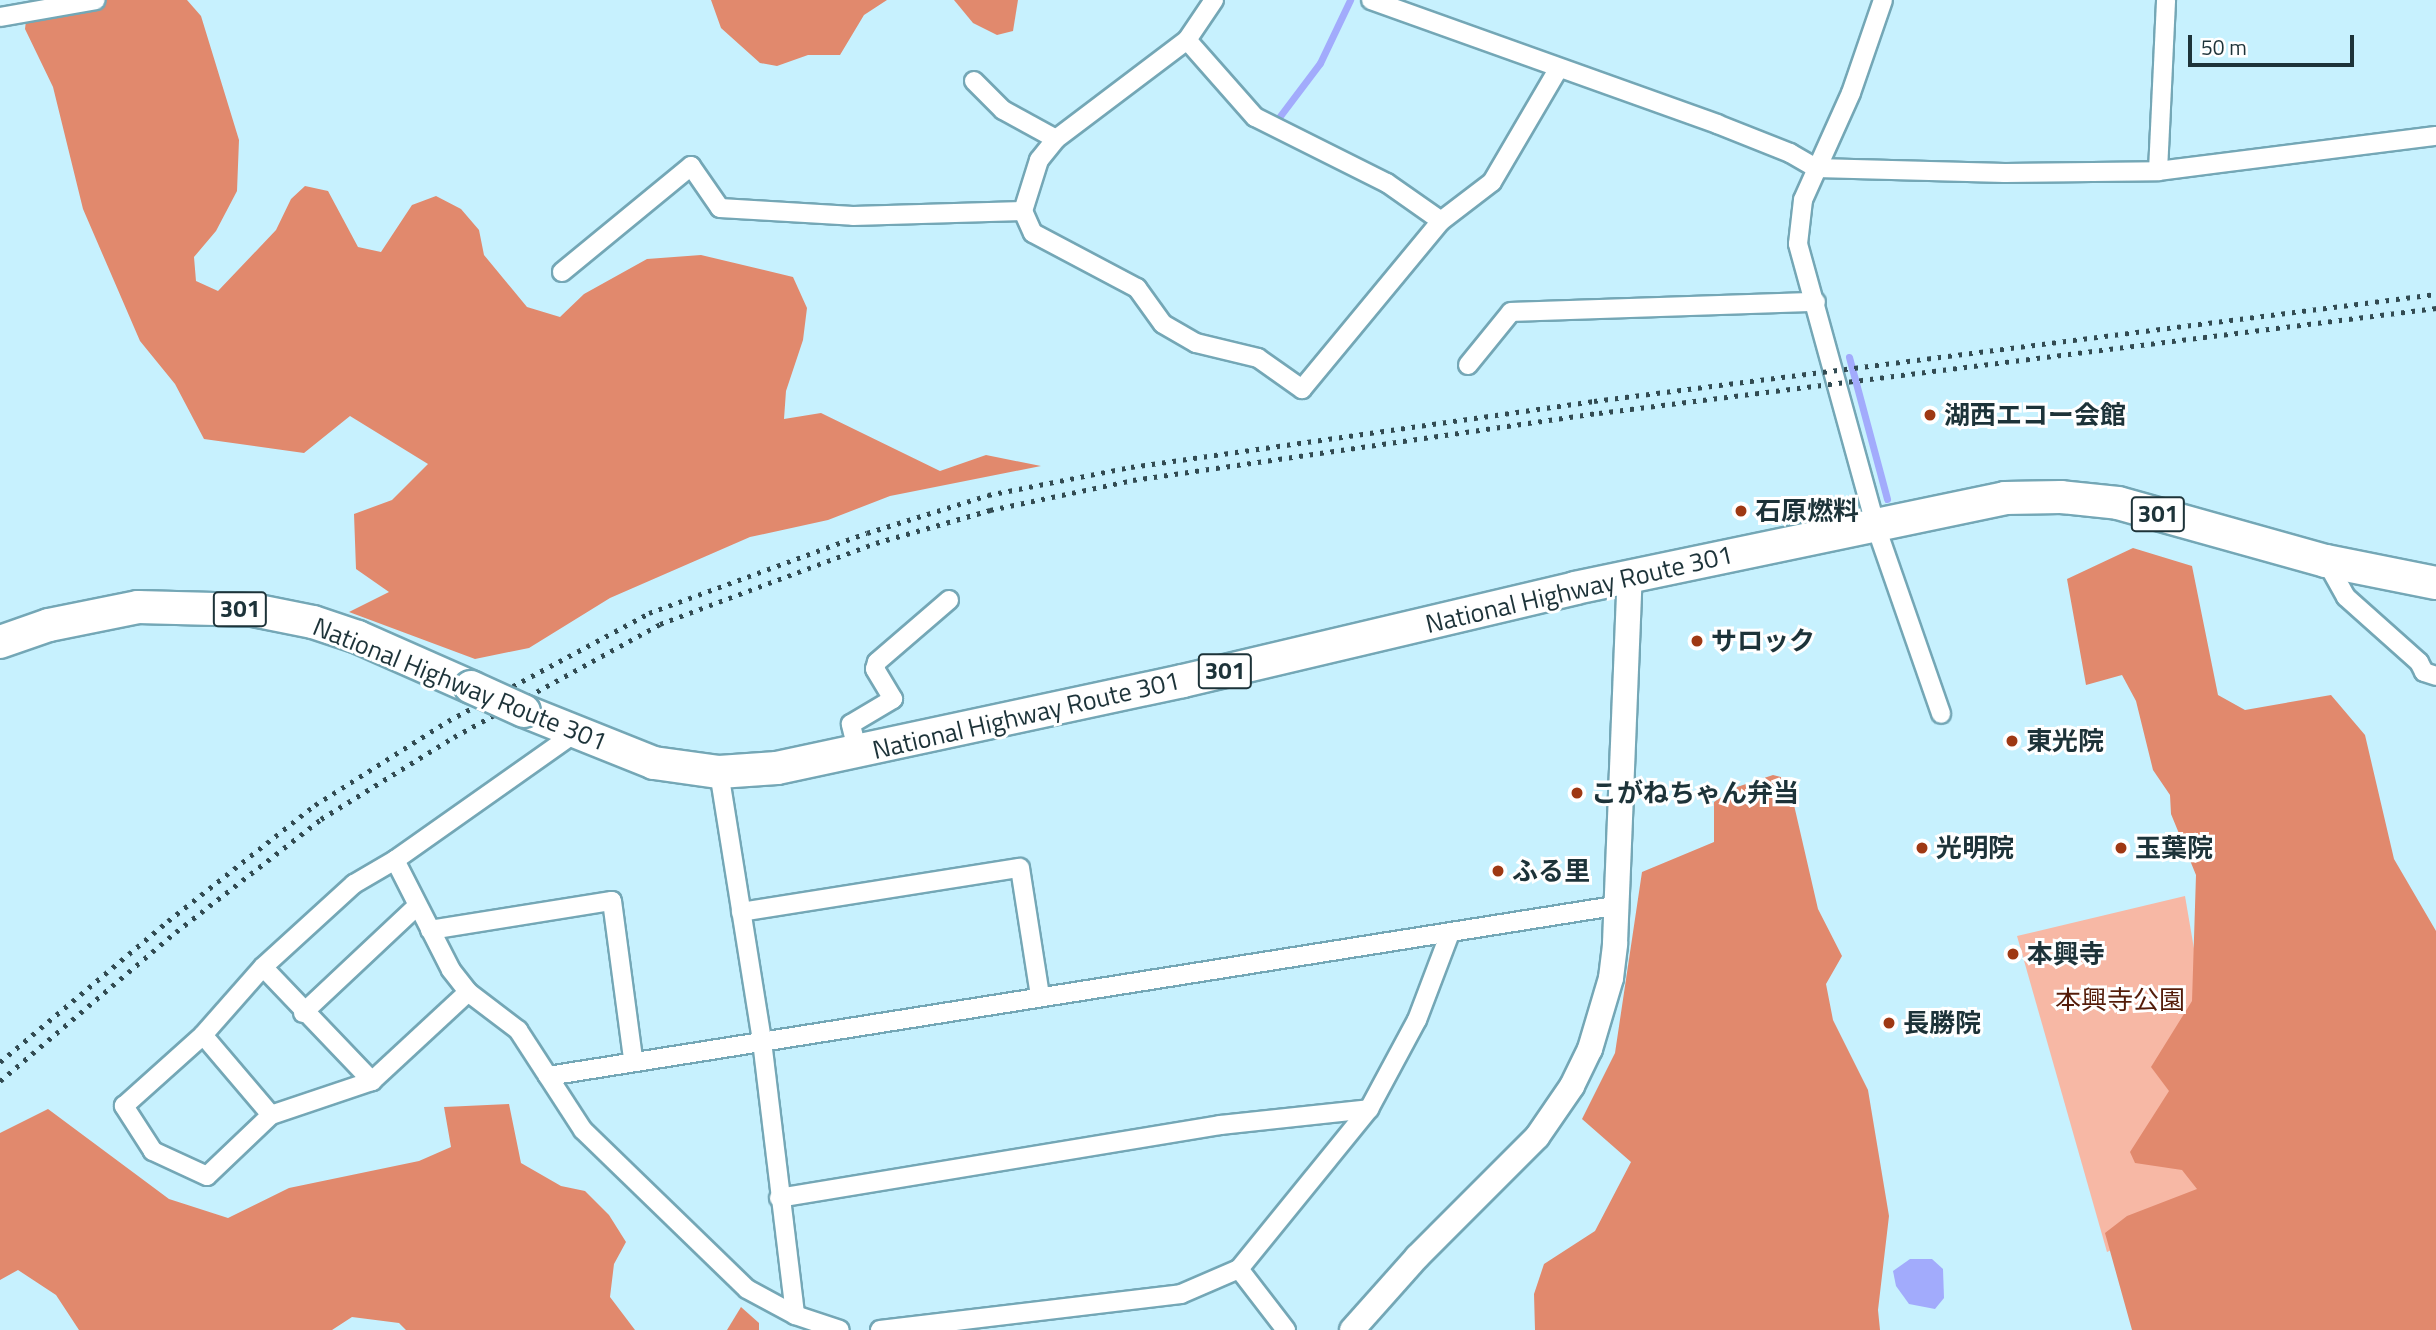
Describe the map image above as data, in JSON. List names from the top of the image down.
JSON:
{
  "streets": {
    "highway": ["301", "National Highway Route 301"]
  },
  "parks": ["本興寺公園"],
  "places": [
    "湖西エコー会館",
    "石原燃料",
    "サロック",
    "東光院",
    "こがねちゃん弁当",
    "光明院",
    "玉葉院",
    "ふる里",
    "本興寺",
    "長勝院"
  ],
  "scale_bar": "50 m"
}
